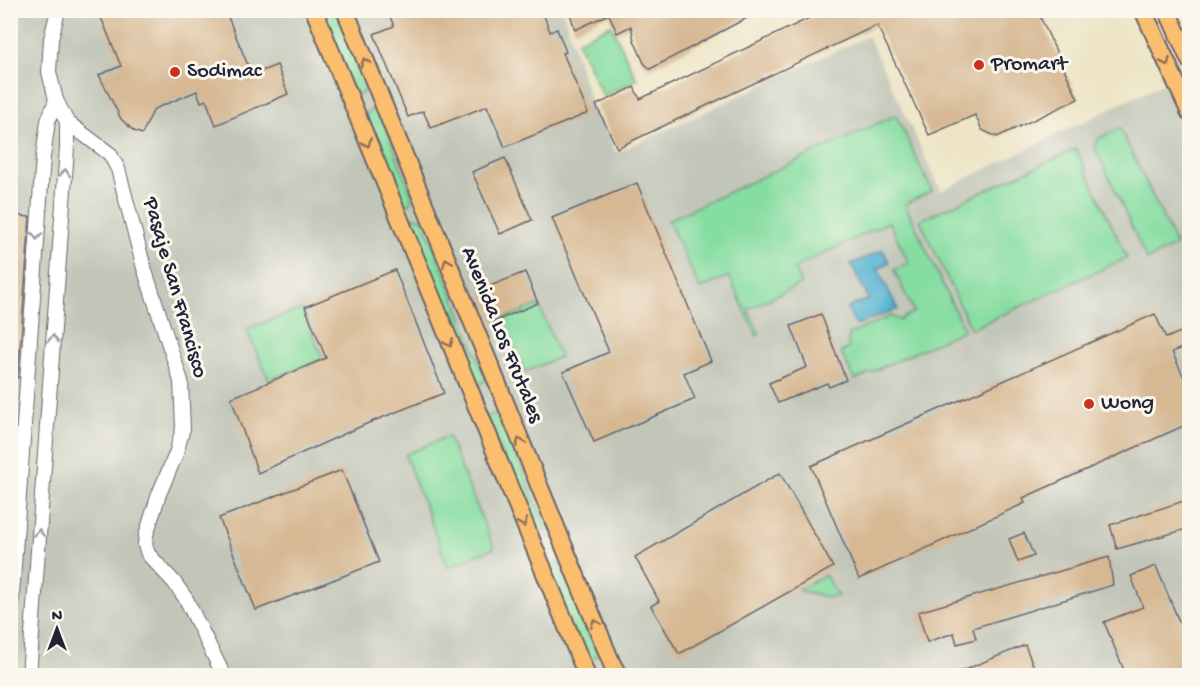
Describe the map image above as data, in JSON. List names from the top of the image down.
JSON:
{
  "streets": {
    "main road": ["Avenida Los Frutales"],
    "street": ["Pasaje San Francisco"]
  },
  "places": ["Promart", "Sodimac", "Wong"],
  "north": "top"
}
